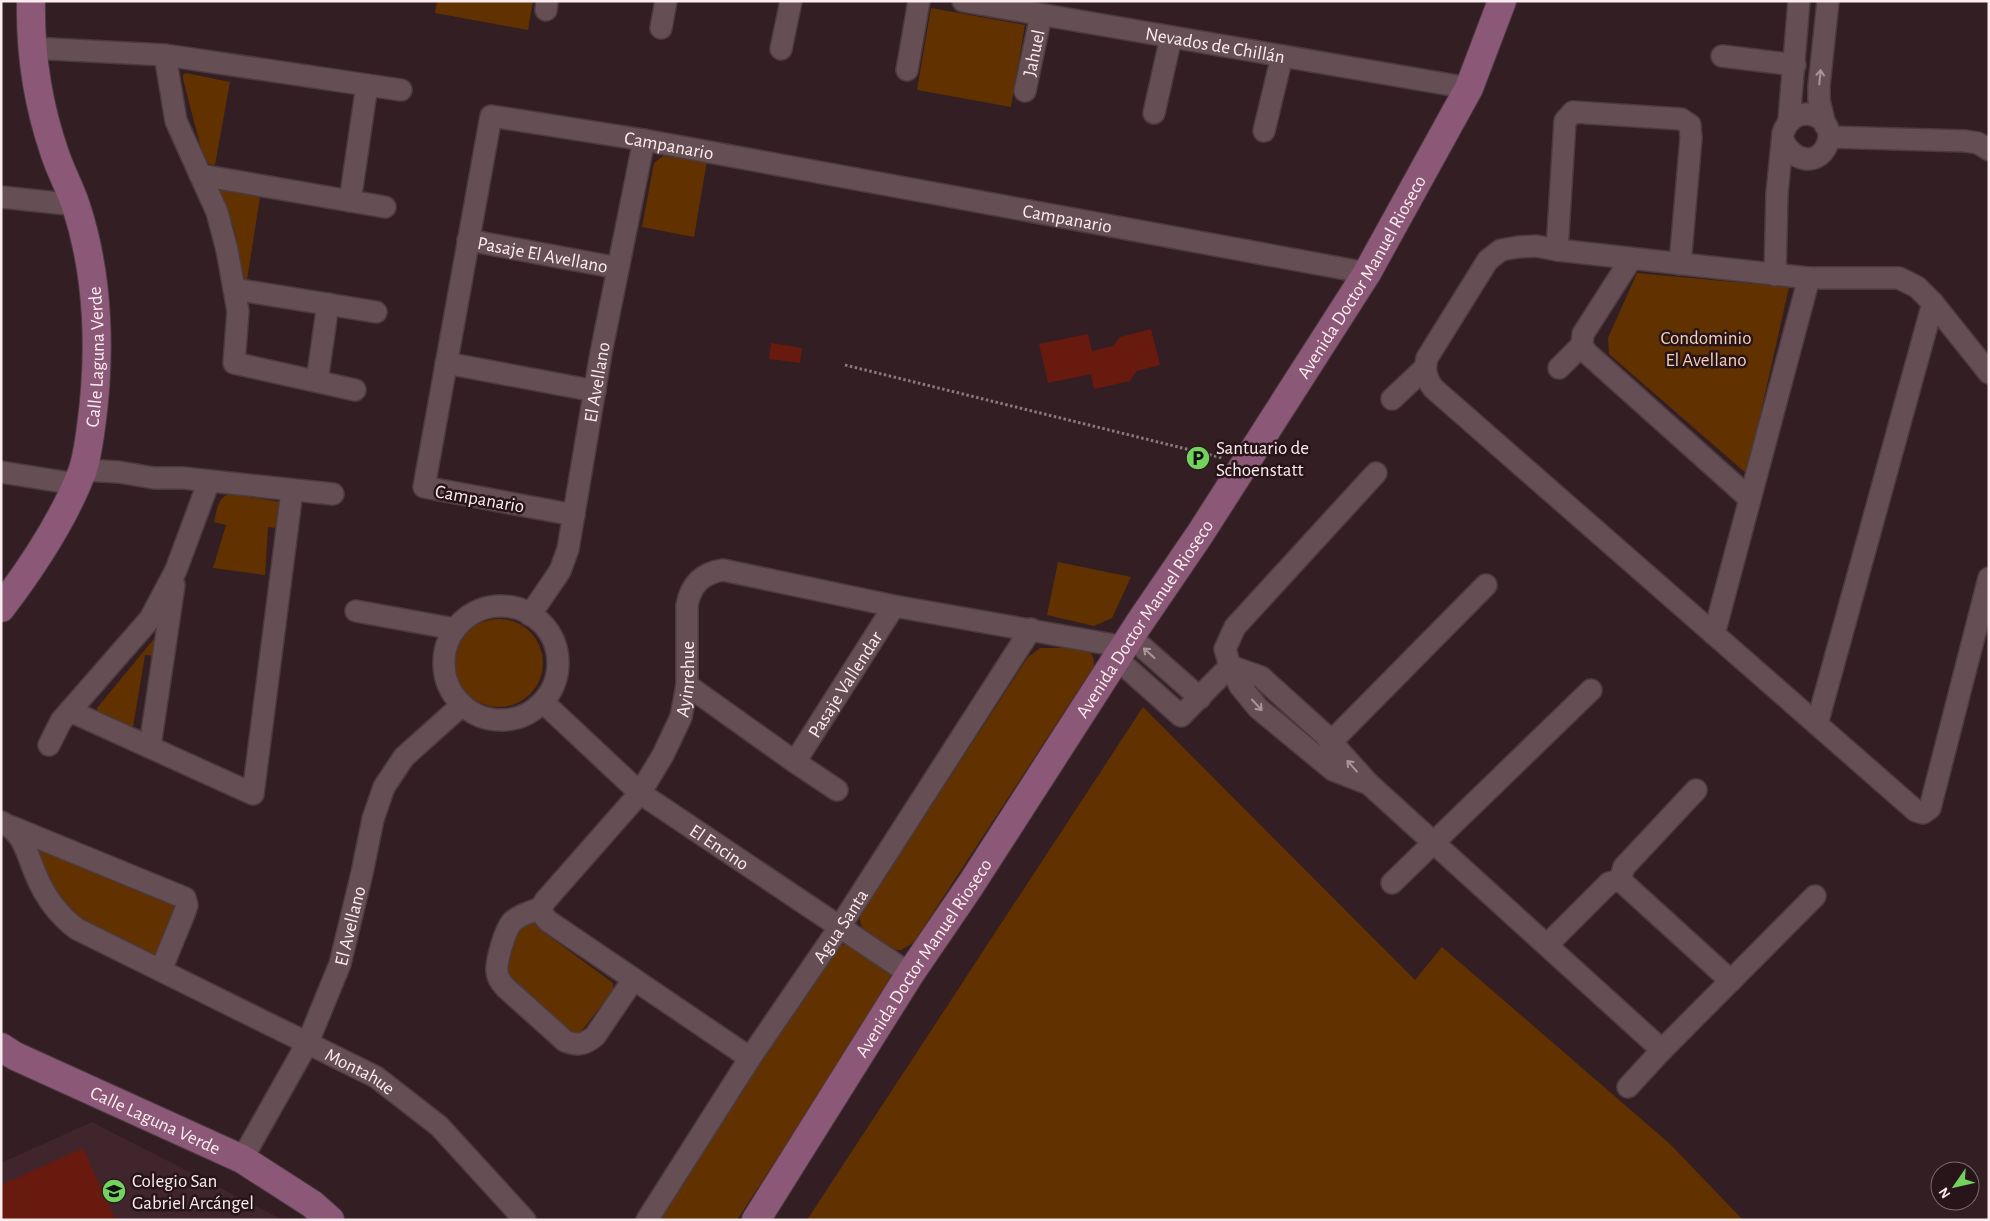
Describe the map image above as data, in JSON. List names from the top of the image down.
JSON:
{
  "streets": {
    "street": [
      "Nevados de Chillán",
      "Jahuel",
      "Campanario",
      "Pasaje El Avellano",
      "Avenida Doctor Manuel Rioseco",
      "Calle Laguna Verde",
      "El Avellano",
      "Ayinrehue",
      "Pasaje Vallendar",
      "El Encino",
      "Agua Santa",
      "Montahue"
    ]
  },
  "crossings": [
    ["Nevados de Chillán", "Jahuel"],
    ["Nevados de Chillán", "Avenida Doctor Manuel Rioseco"],
    ["Campanario", "Pasaje El Avellano"],
    ["Campanario", "Avenida Doctor Manuel Rioseco"],
    ["Campanario", "El Avellano"],
    ["Pasaje El Avellano", "El Avellano"],
    ["Avenida Doctor Manuel Rioseco", "Ayinrehue"],
    ["Avenida Doctor Manuel Rioseco", "El Encino"],
    ["Calle Laguna Verde", "El Avellano"],
    ["El Avellano", "El Encino"],
    ["El Avellano", "Montahue"],
    ["Ayinrehue", "Pasaje Vallendar"],
    ["Ayinrehue", "El Encino"],
    ["Ayinrehue", "Agua Santa"],
    ["El Encino", "Agua Santa"]
  ],
  "parks": ["Condominio El Avellano"],
  "places": {
    "parking": ["Santuario de Schoenstatt"],
    "school or university": ["Colegio San Gabriel Arcángel"]
  },
  "north": "bottom left"
}
